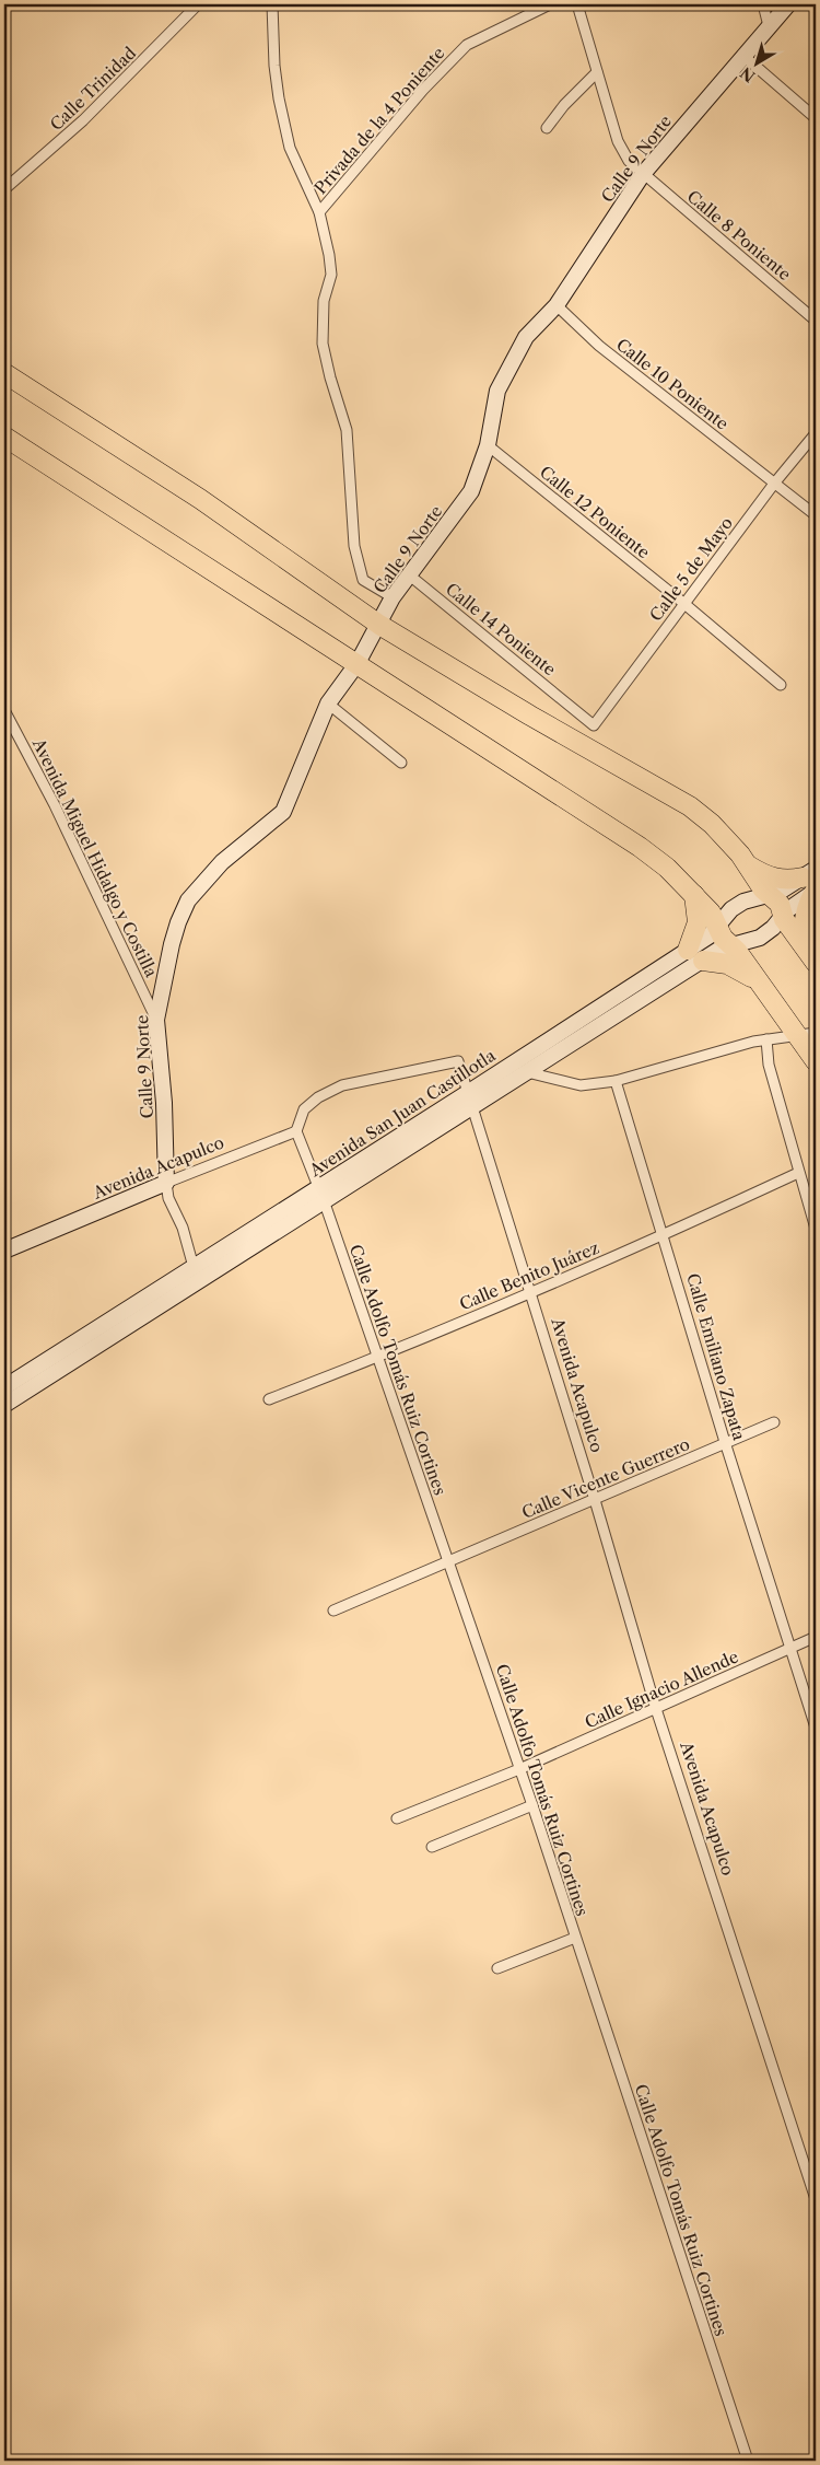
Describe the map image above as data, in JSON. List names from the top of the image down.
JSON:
{
  "streets": {
    "main road": ["Calle 9 Norte", "Avenida San Juan Castillotla", "Avenida Acapulco"],
    "street": [
      "Calle Trinidad",
      "Privada de la 4 Poniente",
      "Calle 8 Poniente",
      "Calle 10 Poniente",
      "Calle 12 Poniente",
      "Calle 5 de Mayo",
      "Calle 14 Poniente",
      "Avenida Miguel Hidalgo y Costilla",
      "Calle Benito Juárez",
      "Calle Emiliano Zapata",
      "Calle Adolfo Tomás Ruiz Cortines",
      "Calle Vicente Guerrero",
      "Calle Ignacio Allende"
    ]
  },
  "crossings": [
    ["Calle 9 Norte", "Calle 8 Poniente"],
    ["Calle 9 Norte", "Calle 10 Poniente"],
    ["Calle 9 Norte", "Calle 12 Poniente"],
    ["Calle 9 Norte", "Calle 14 Poniente"],
    ["Calle 9 Norte", "Avenida Miguel Hidalgo y Costilla"],
    ["Calle 9 Norte", "Avenida Acapulco"],
    ["Calle 10 Poniente", "Calle 5 de Mayo"],
    ["Calle 12 Poniente", "Calle 5 de Mayo"],
    ["Calle 5 de Mayo", "Calle 14 Poniente"],
    ["Avenida San Juan Castillotla", "Avenida Acapulco"],
    ["Avenida San Juan Castillotla", "Calle Adolfo Tomás Ruiz Cortines"],
    ["Avenida Acapulco", "Calle Benito Juárez"],
    ["Avenida Acapulco", "Calle Adolfo Tomás Ruiz Cortines"],
    ["Avenida Acapulco", "Calle Vicente Guerrero"],
    ["Avenida Acapulco", "Calle Ignacio Allende"],
    ["Calle Benito Juárez", "Calle Emiliano Zapata"],
    ["Calle Benito Juárez", "Calle Adolfo Tomás Ruiz Cortines"],
    ["Calle Emiliano Zapata", "Calle Vicente Guerrero"],
    ["Calle Emiliano Zapata", "Calle Ignacio Allende"],
    ["Calle Adolfo Tomás Ruiz Cortines", "Calle Vicente Guerrero"],
    ["Calle Adolfo Tomás Ruiz Cortines", "Calle Ignacio Allende"]
  ],
  "north": "bottom left"
}
